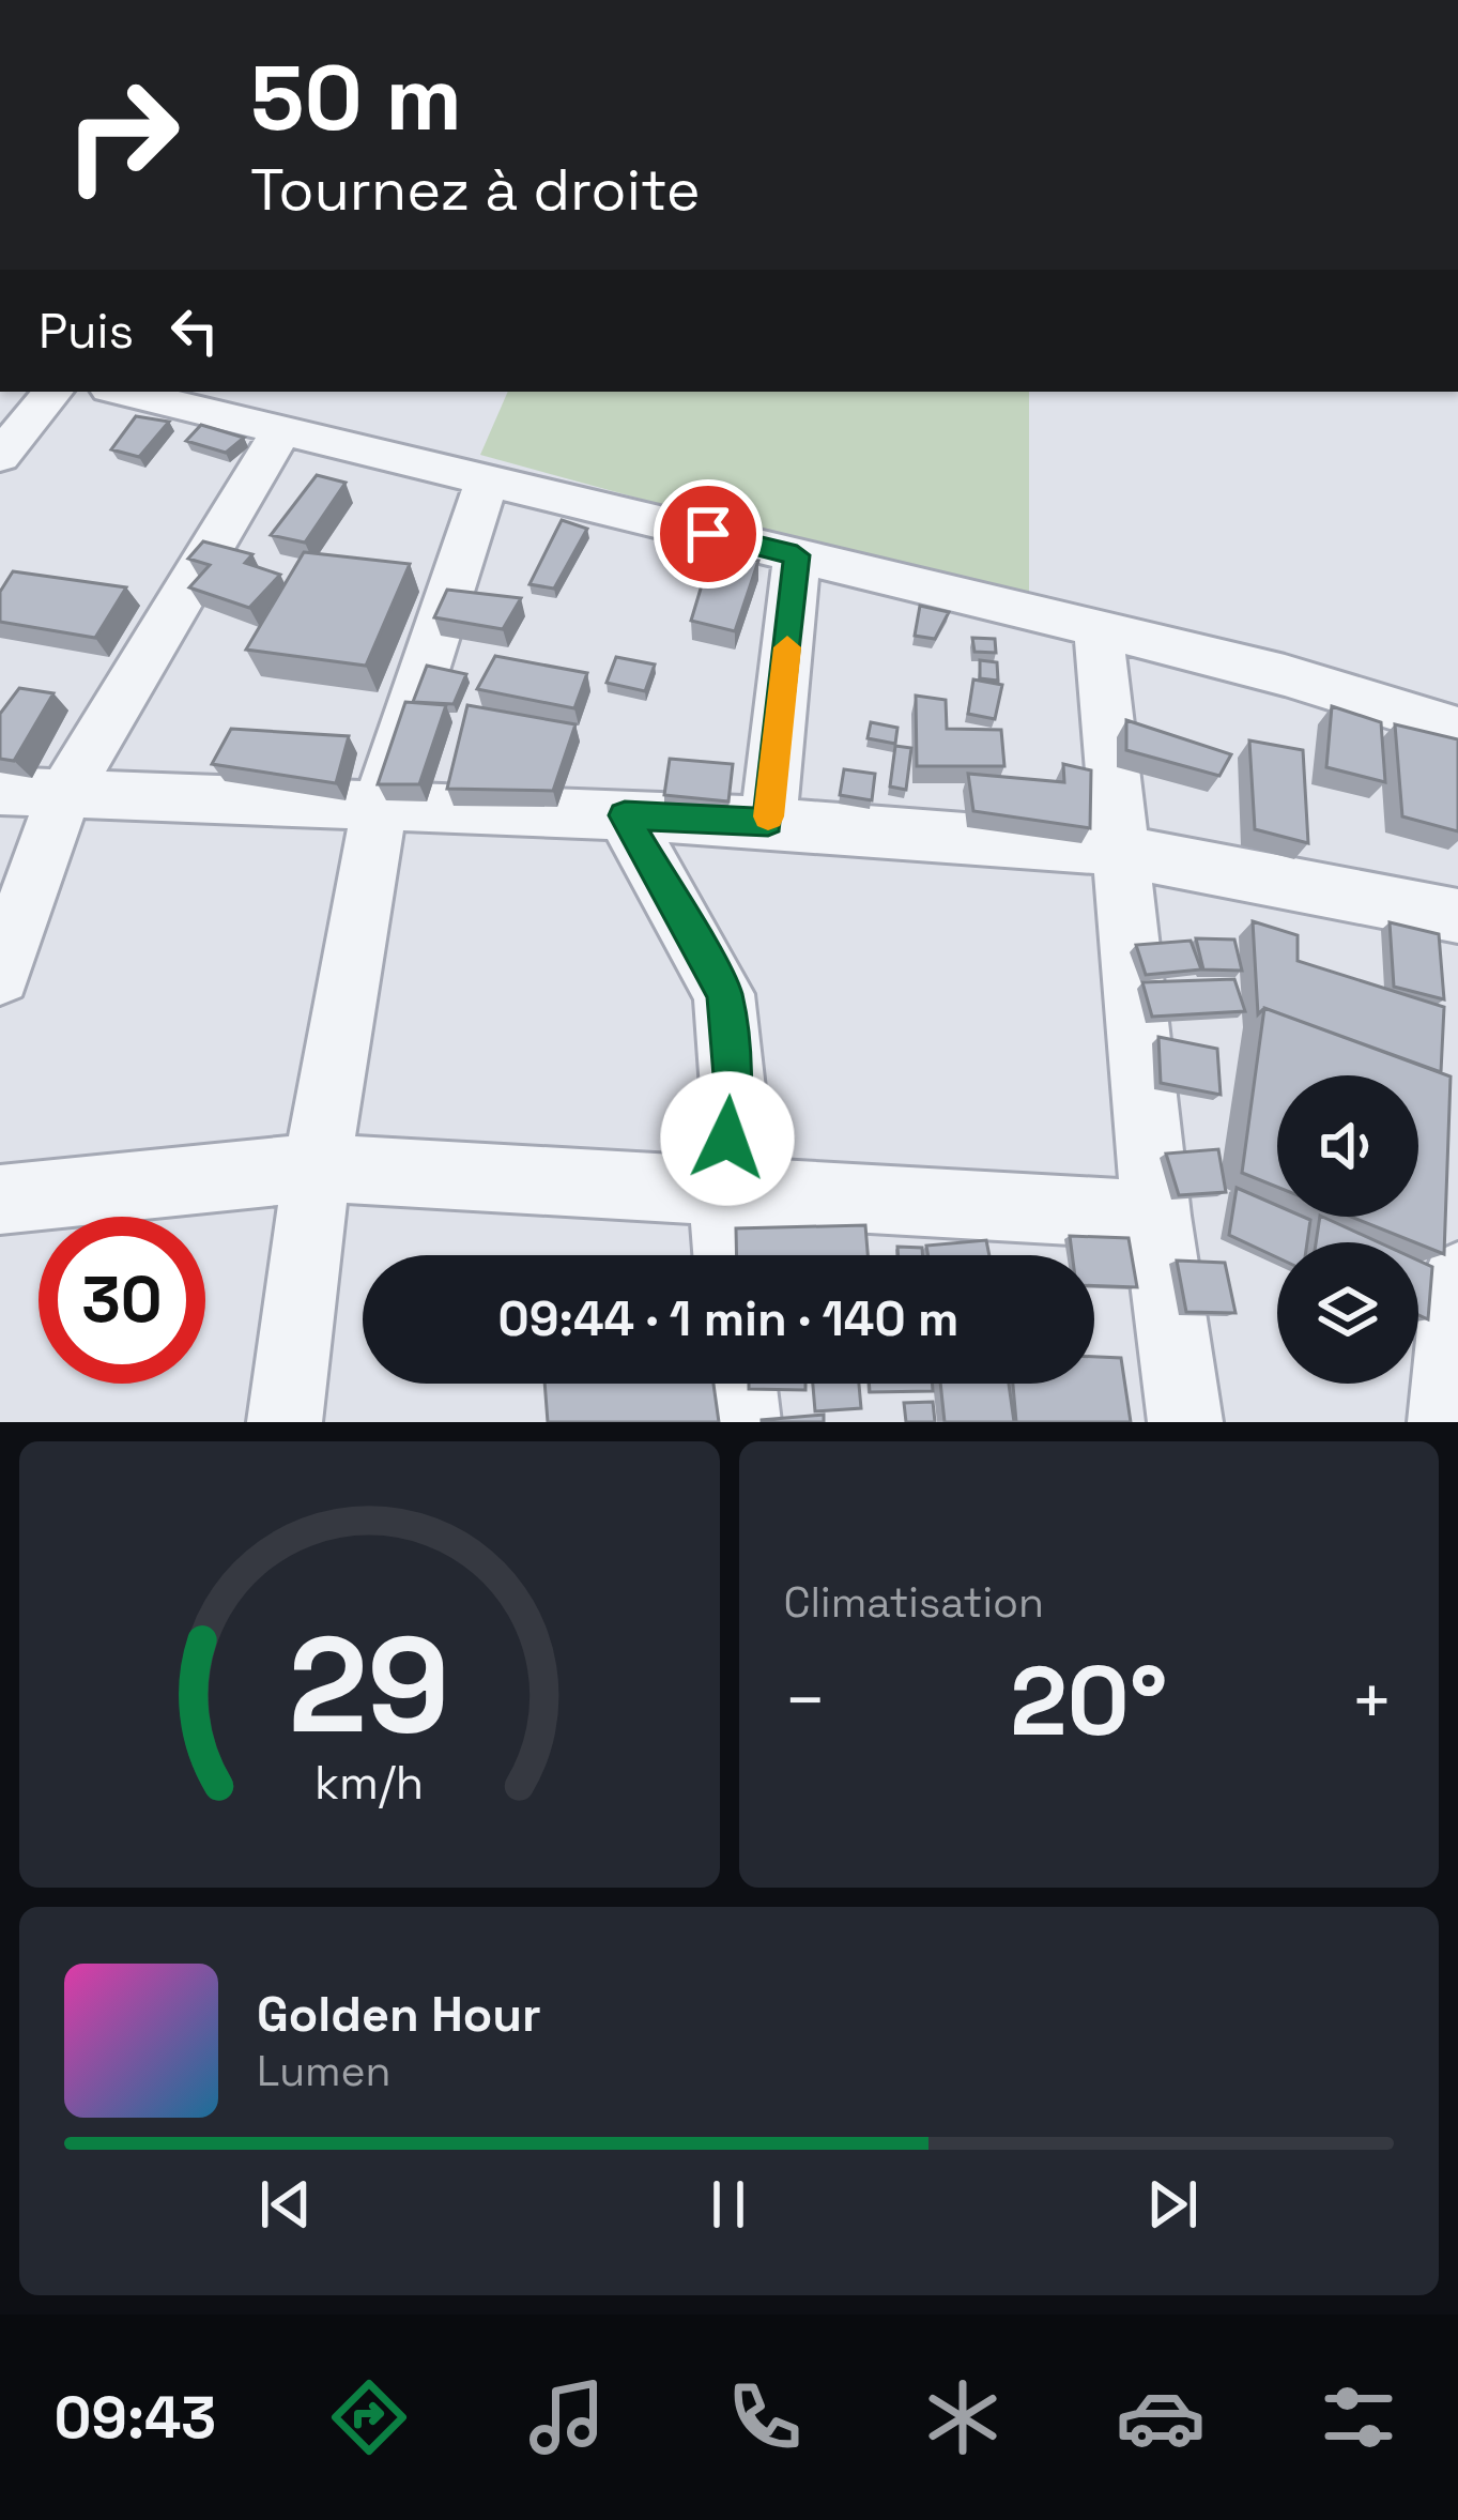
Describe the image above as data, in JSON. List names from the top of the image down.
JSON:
{
  "page": {
    "turn": ["50 m", "Tournez à droite"],
    "then": "Puis",
    "limit": "30",
    "trip": "09:44 · 1 min · 140 m",
    "tile": "Climatisation",
    "heat": ["−", "20°", "+"],
    "song": ["Golden Hour", "Lumen"],
    "tabs": "09:43",
    "gauge": ["29", "km/h"]
  }
}
